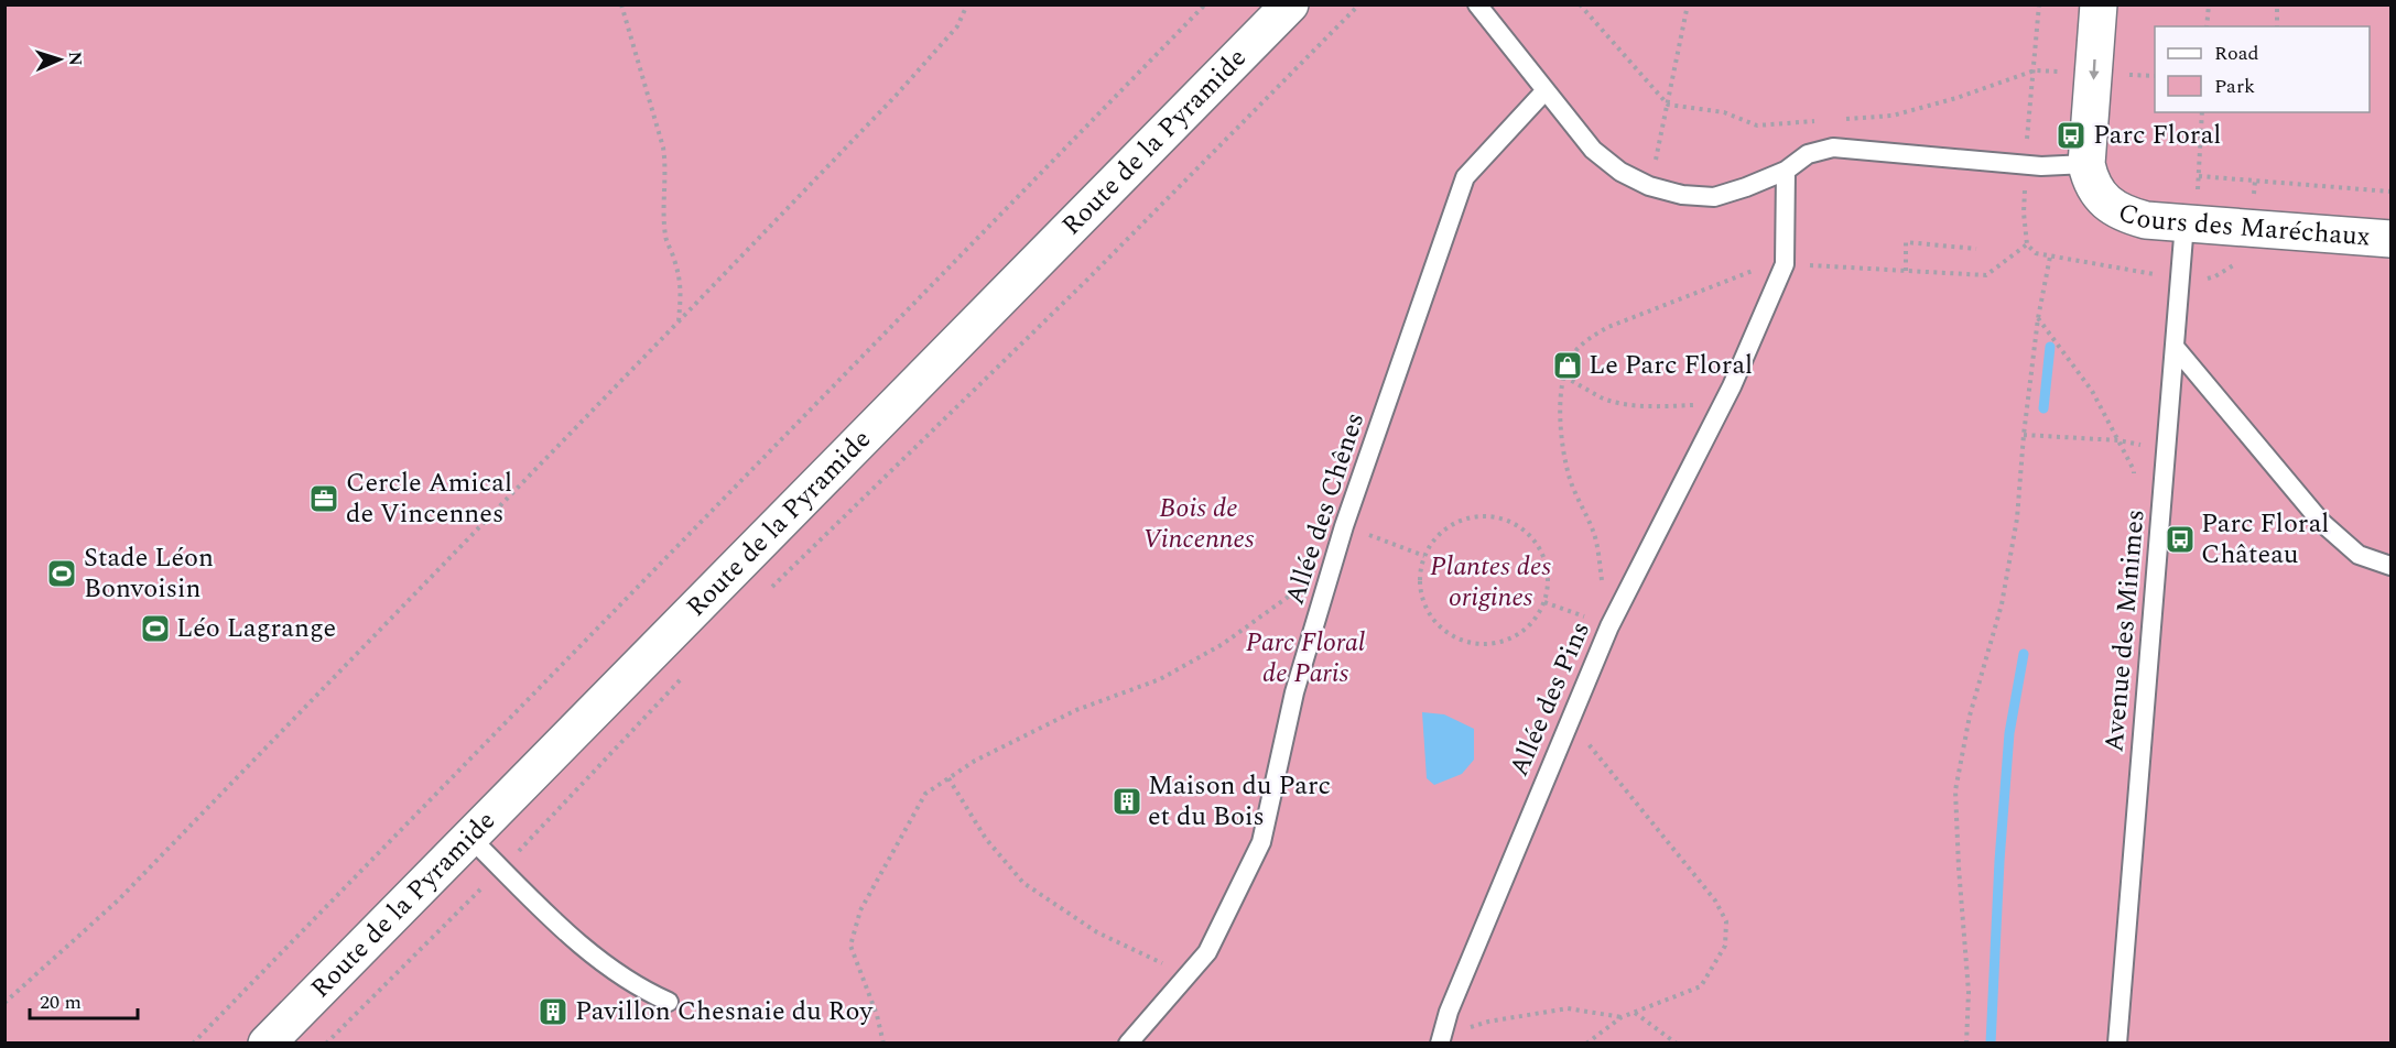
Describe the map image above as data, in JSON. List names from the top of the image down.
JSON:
{
  "streets": {
    "street": ["Route de la Pyramide", "Cours des Maréchaux"],
    "lane": ["Allée des Chênes", "Avenue des Minimes", "Allée des Pins"]
  },
  "crossings": [
    ["Cours des Maréchaux", "Avenue des Minimes"]
  ],
  "parks": ["Bois de Vincennes", "Plantes des origines", "Parc Floral de Paris"],
  "places": {
    "bus stop": ["Parc Floral", "Parc Floral Château"],
    "shop": ["Le Parc Floral"],
    "office": ["Cercle Amical de Vincennes"],
    "sports": ["Stade Léon Bonvoisin", "Léo Lagrange"],
    "building": ["Maison du Parc et du Bois", "Pavillon Chesnaie du Roy"]
  },
  "legend": ["Road", "Park"],
  "scale_bar": "20 m",
  "north": "right"
}
